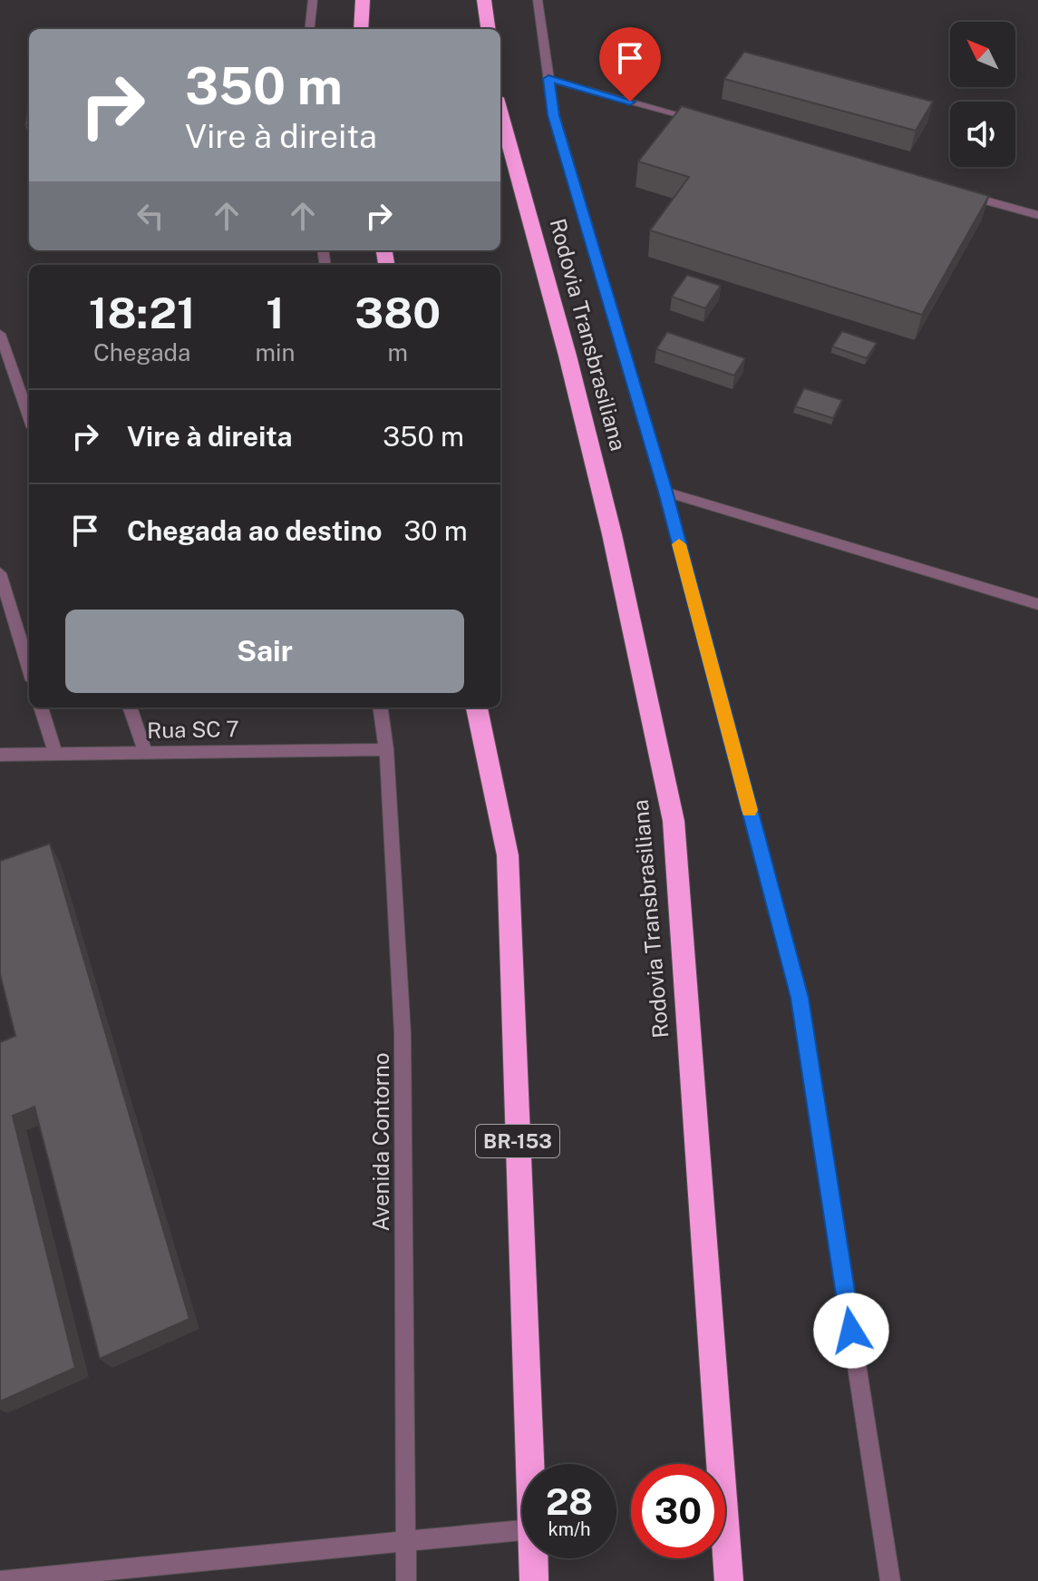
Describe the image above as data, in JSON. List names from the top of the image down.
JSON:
{
  "streets": {
    "highway": ["Rodovia Transbrasiliana", "BR-153"],
    "street": ["Rua SC 7", "Avenida Contorno"]
  },
  "crossings": [
    ["Rua SC 7", "Avenida Contorno"]
  ],
  "north": "top left",
  "page": {
    "turn": ["350 m", "Vire à direita"],
    "eta": [
      "18:21",
      "Chegada",
      "1",
      "min",
      "380",
      "m"
    ],
    "list": [
      {
        "name": "Vire à direita",
        "value": "350 m"
      },
      {
        "name": "Chegada ao destino",
        "value": "30 m"
      }
    ],
    "buttons": "Sair",
    "speed": "28 km/h",
    "limit": "30"
  }
}
